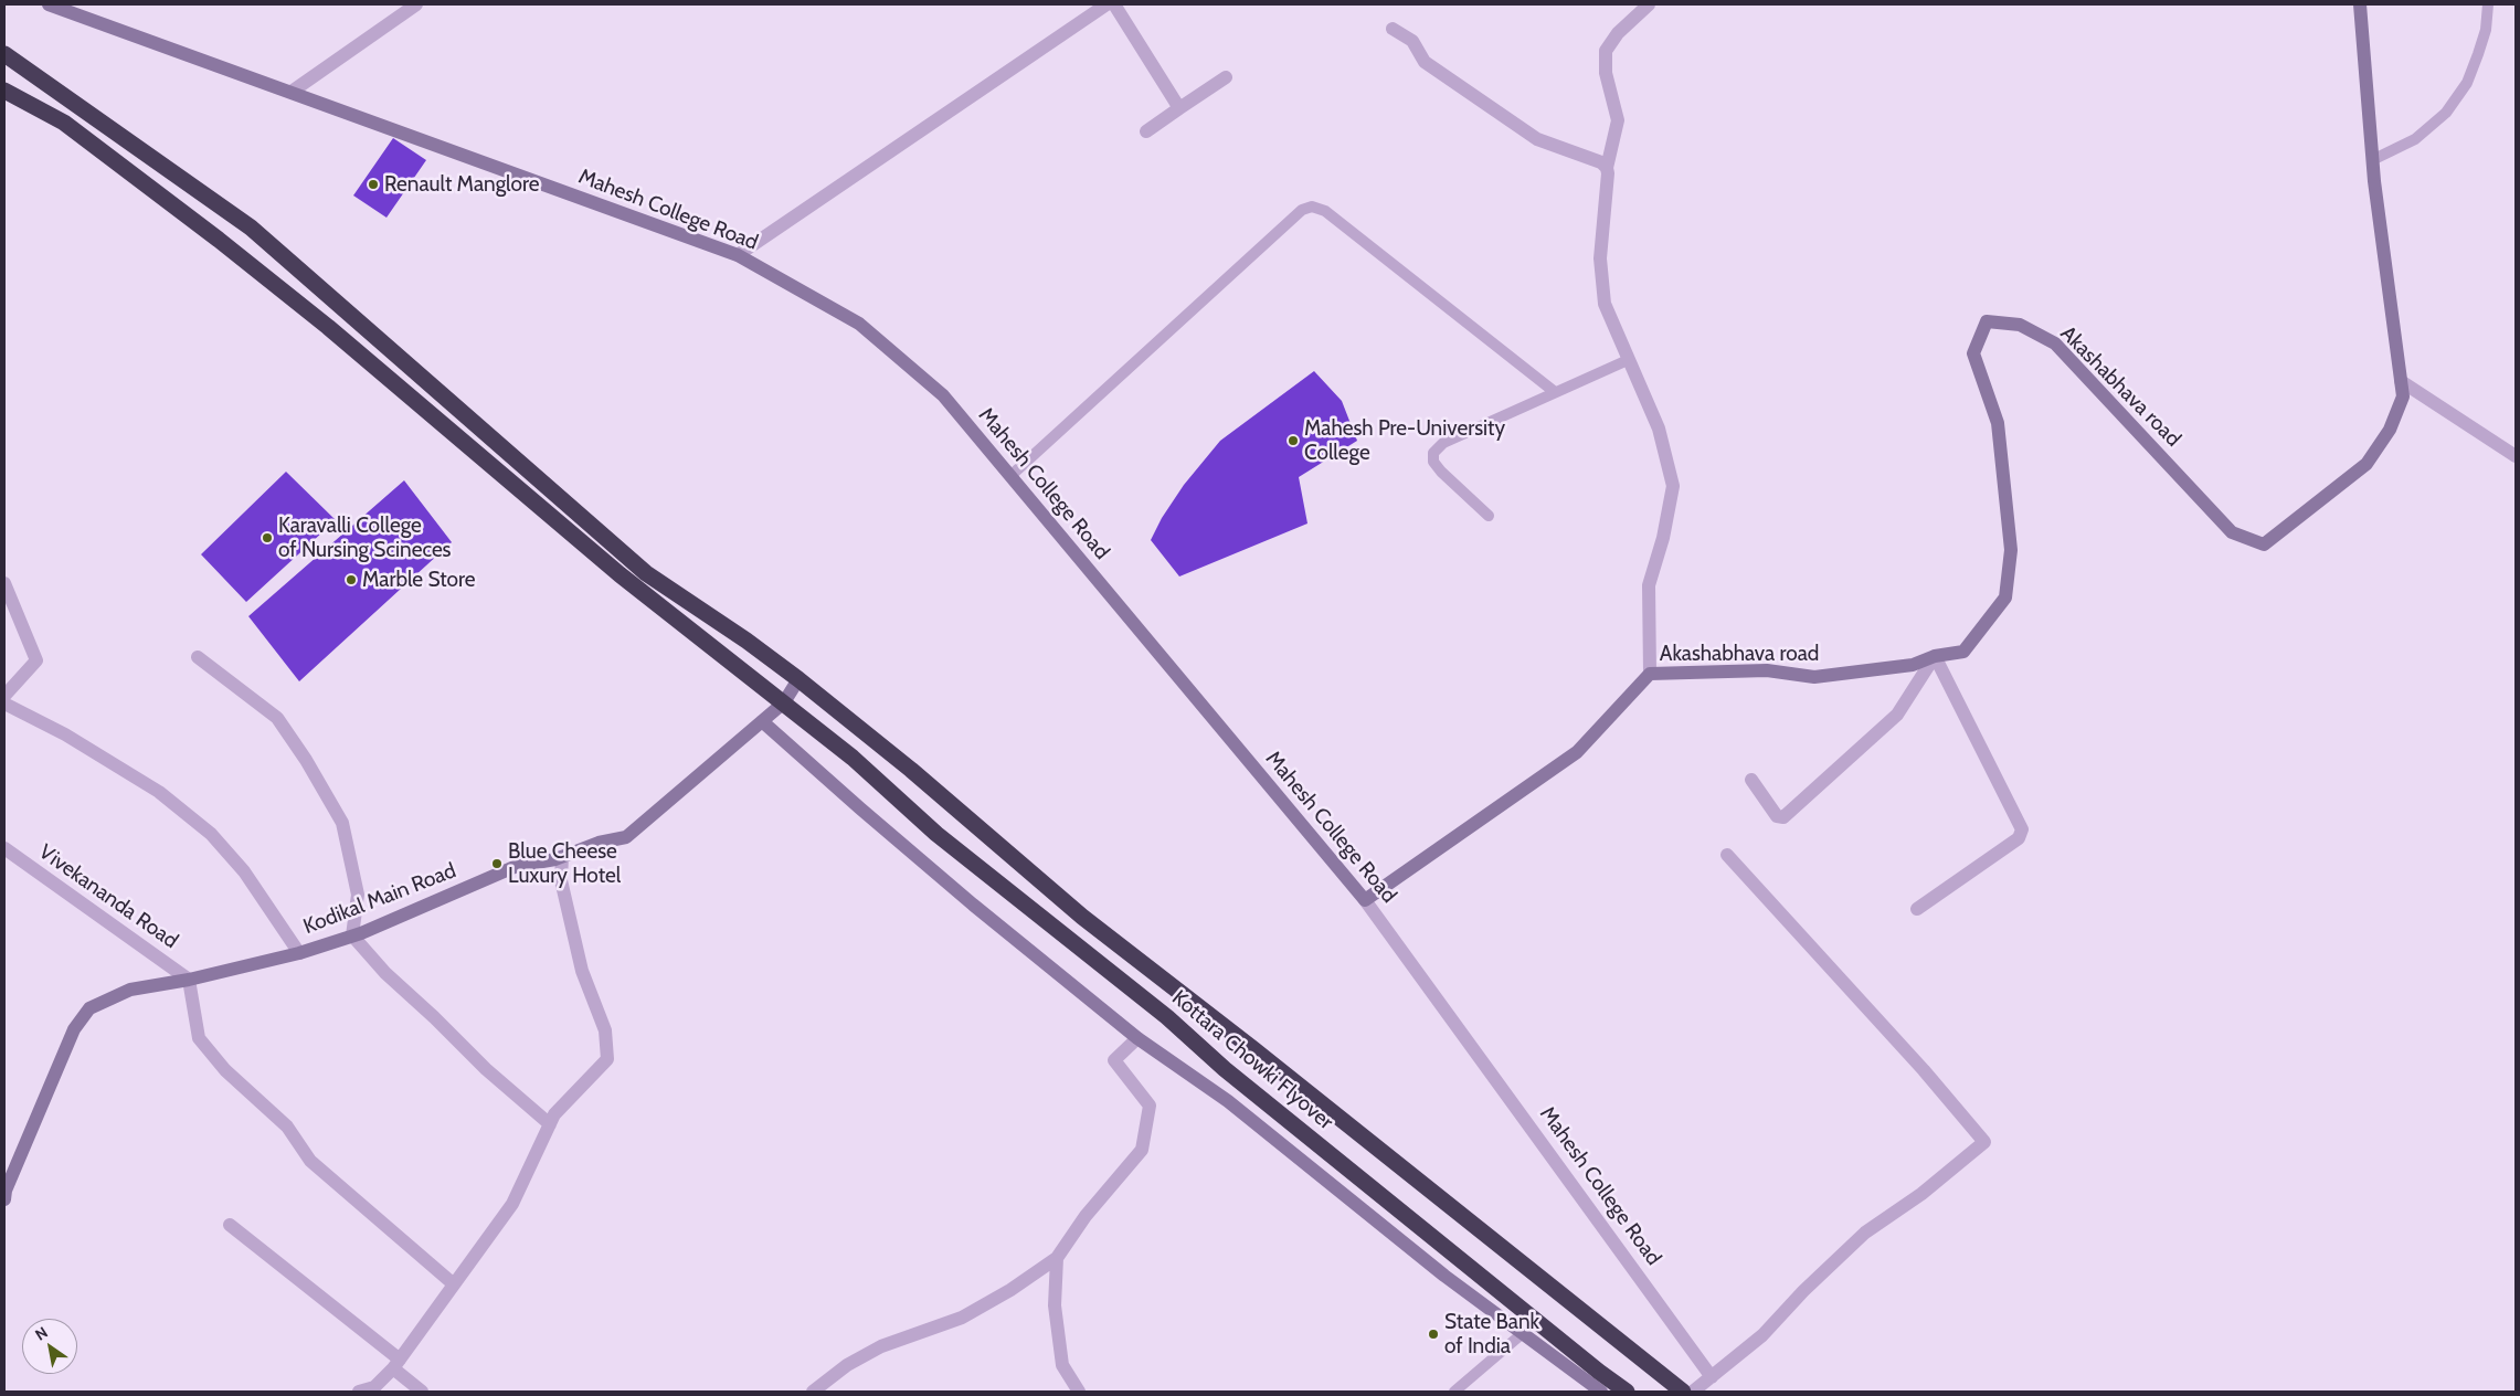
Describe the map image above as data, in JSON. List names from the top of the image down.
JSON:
{
  "streets": {
    "highway": ["Kottara Chowki Flyover"],
    "street": [
      "Mahesh College Road",
      "Akashabhava road",
      "Vivekananda Road",
      "Kodikal Main Road"
    ]
  },
  "crossings": [
    ["Mahesh College Road", "Akashabhava road"],
    ["Vivekananda Road", "Kodikal Main Road"],
    ["Kodikal Main Road", "Kottara Chowki Flyover"]
  ],
  "places": [
    "Renault Manglore",
    "Mahesh Pre-University College",
    "Karavalli College of Nursing Scineces",
    "Marble Store",
    "Blue Cheese Luxury Hotel",
    "State Bank of India"
  ],
  "north": "top left"
}
